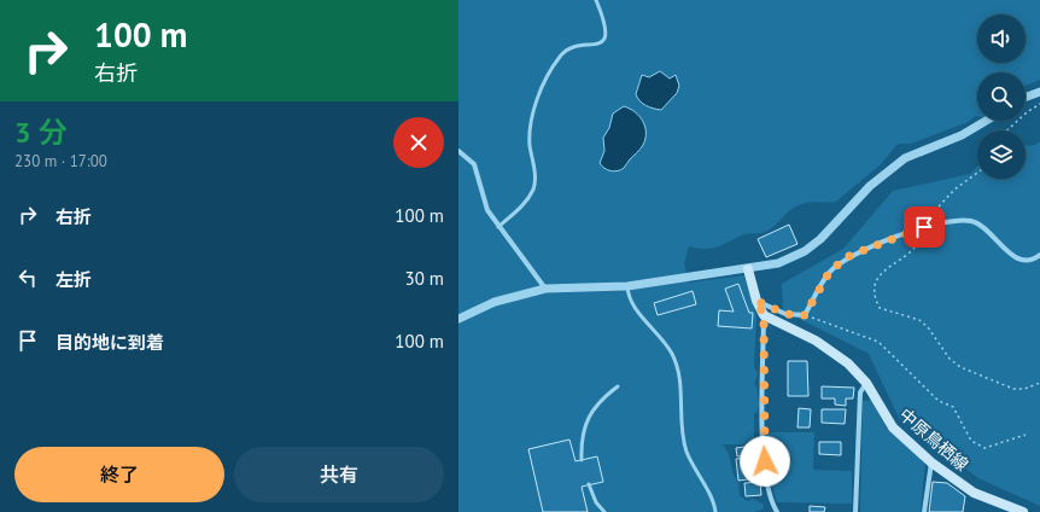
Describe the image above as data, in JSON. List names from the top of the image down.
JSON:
{
  "streets": {
    "main road": ["中原鳥栖線"]
  },
  "page": {
    "turn": ["100 m", "右折"],
    "heading": ["3 分", "230 m · 17:00"],
    "list": [
      {
        "name": "右折",
        "value": "100 m"
      },
      {
        "name": "左折",
        "value": "30 m"
      },
      {
        "name": "目的地に到着",
        "value": "100 m"
      }
    ],
    "buttons": ["終了", "共有"]
  }
}
